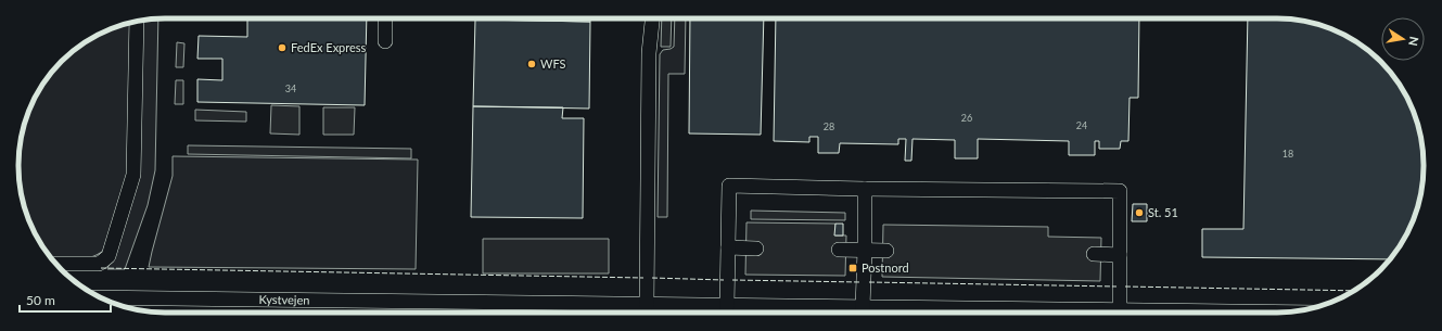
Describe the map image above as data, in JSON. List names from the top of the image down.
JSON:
{
  "streets": {
    "street": ["Kystvejen"]
  },
  "places": {
    "other": ["FedEx Express", "WFS", "St. 51"],
    "transit": ["Postnord"]
  },
  "house_numbers": [
    "34",
    "26",
    "24",
    "28",
    "18"
  ],
  "scale_bar": "50 m",
  "north": "right"
}
